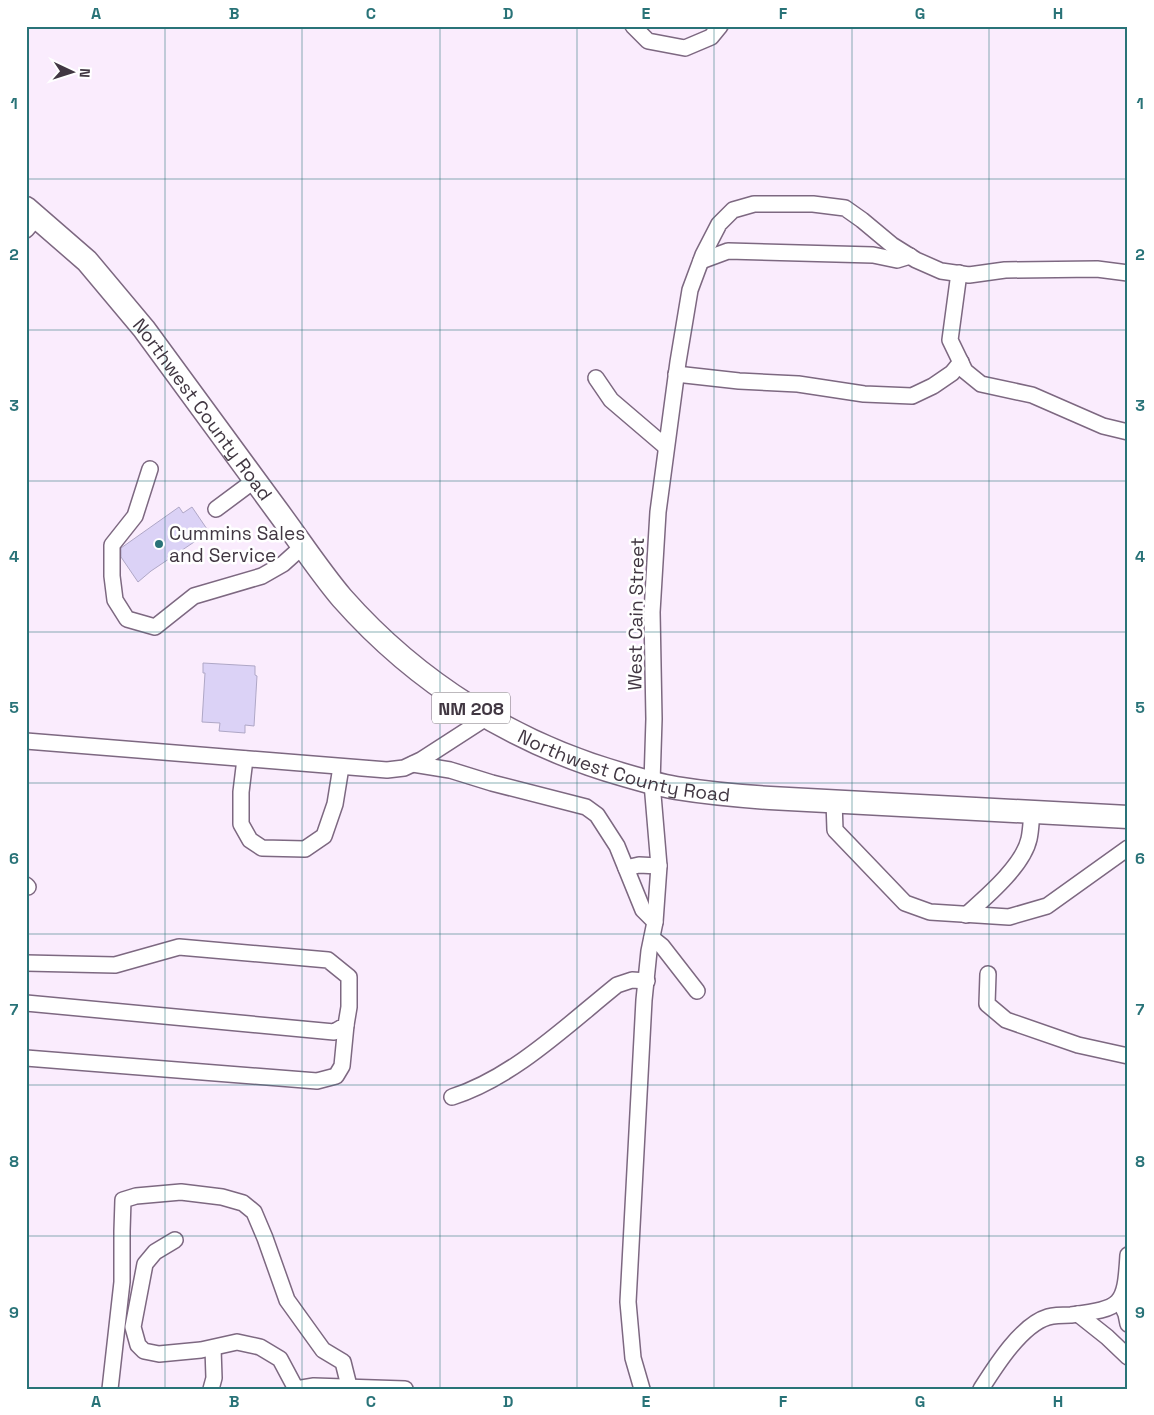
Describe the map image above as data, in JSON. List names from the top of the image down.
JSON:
{
  "streets": {
    "highway": ["Northwest County Road", "NM 208"],
    "street": ["West Cain Street"]
  },
  "crossings": [
    ["Northwest County Road", "West Cain Street"]
  ],
  "places": ["Cummins Sales and Service"],
  "north": "right",
  "grid": {
    "columns": [
      "A",
      "B",
      "C",
      "D",
      "E",
      "F",
      "G",
      "H"
    ],
    "rows": [
      "1",
      "2",
      "3",
      "4",
      "5",
      "6",
      "7",
      "8",
      "9"
    ]
  }
}
